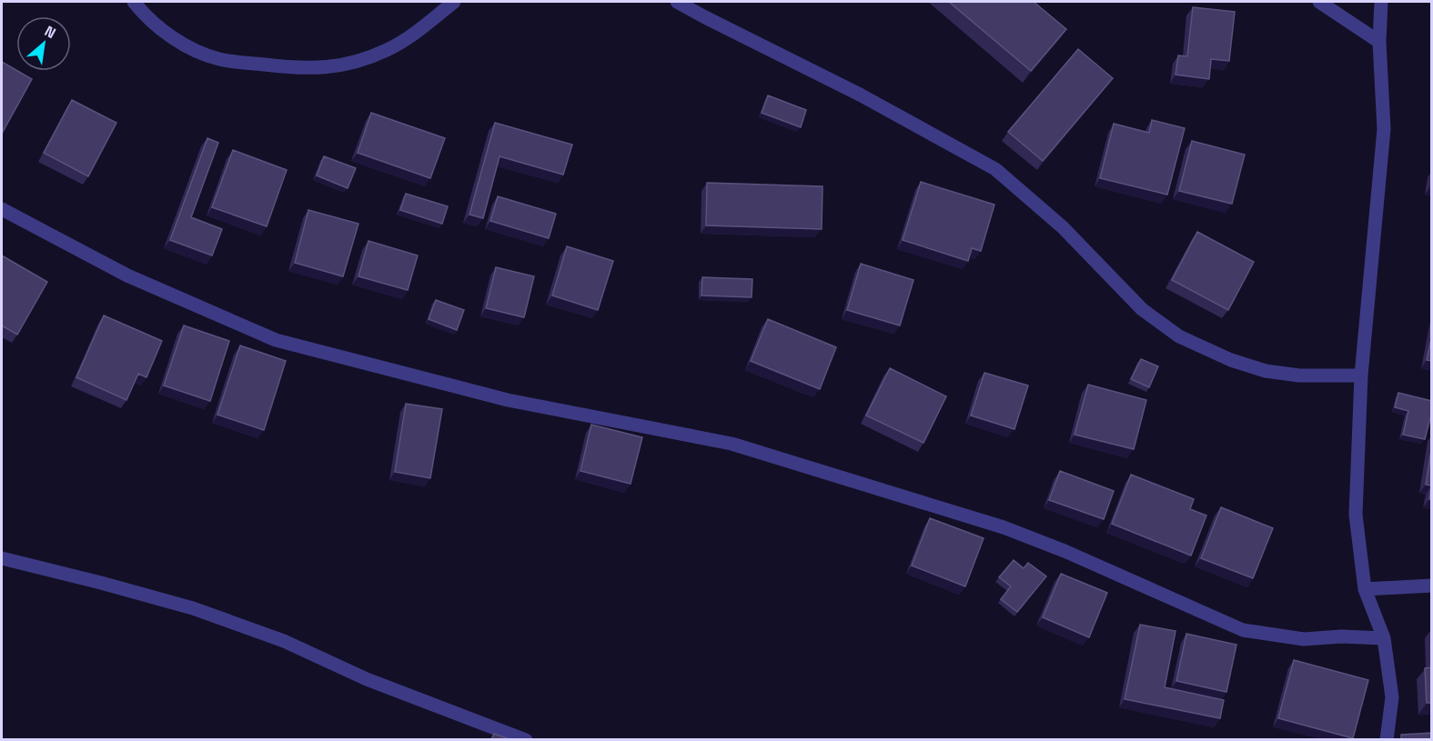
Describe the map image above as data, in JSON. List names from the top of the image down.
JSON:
{
  "north": "top right"
}
